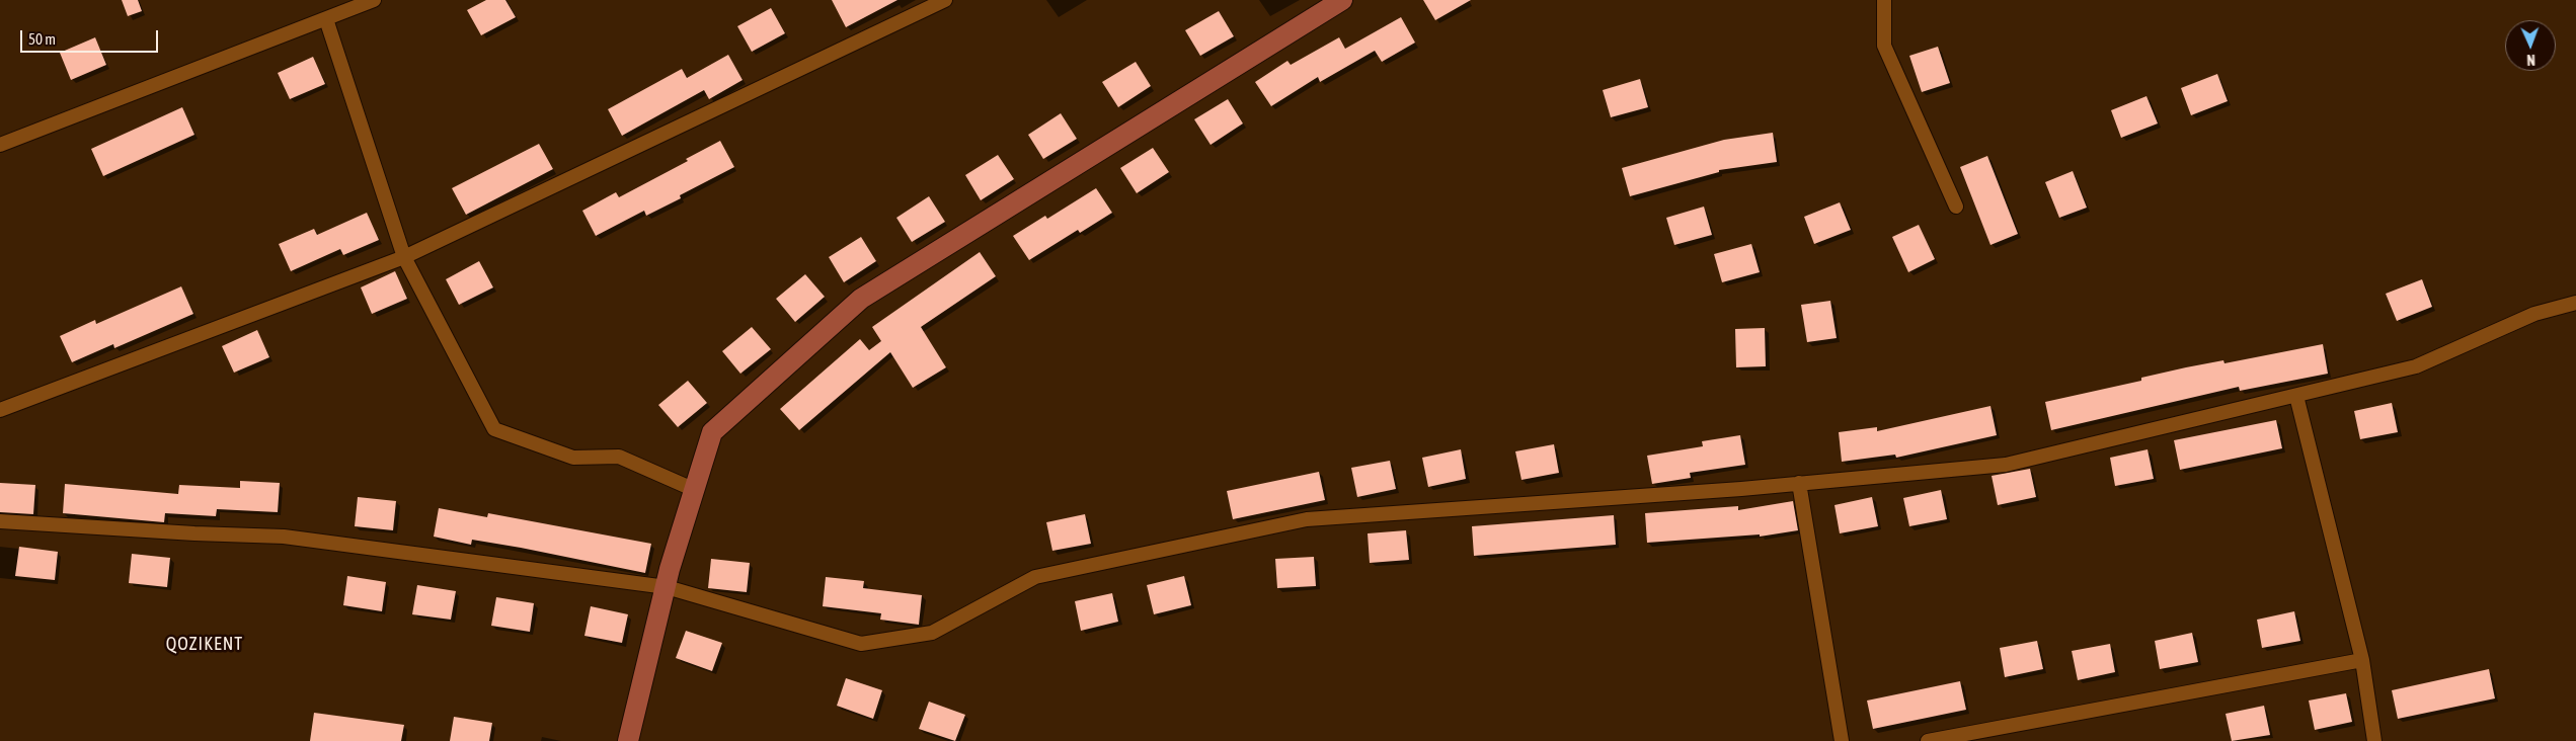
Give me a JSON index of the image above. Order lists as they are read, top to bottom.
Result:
{
  "districts": ["QOZIKENT"],
  "scale_bar": "50 m",
  "north": "bottom"
}
